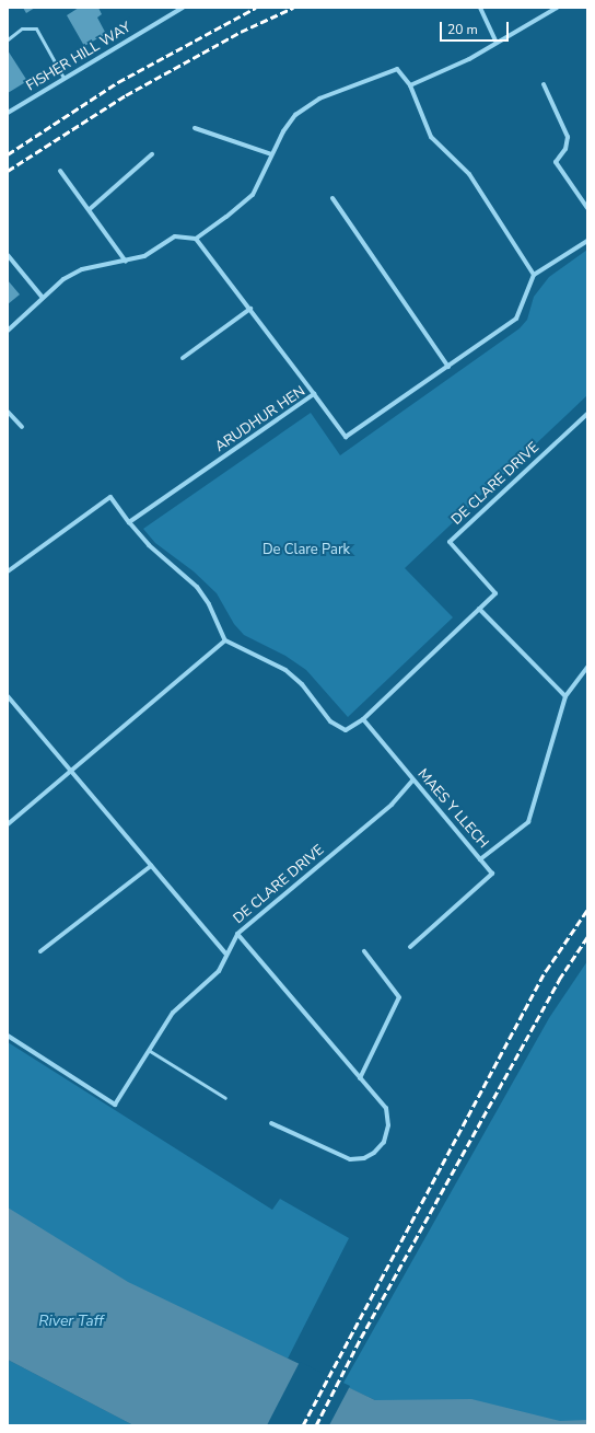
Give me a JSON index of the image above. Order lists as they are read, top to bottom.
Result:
{
  "streets": {
    "street": [
      "FISHER HILL WAY",
      "ARUDHUR HEN",
      "DE CLARE DRIVE",
      "MAES Y LLECH"
    ]
  },
  "crossings": [
    ["DE CLARE DRIVE", "MAES Y LLECH"]
  ],
  "water": ["River Taff"],
  "parks": ["De Clare Park"],
  "scale_bar": "20 m"
}
